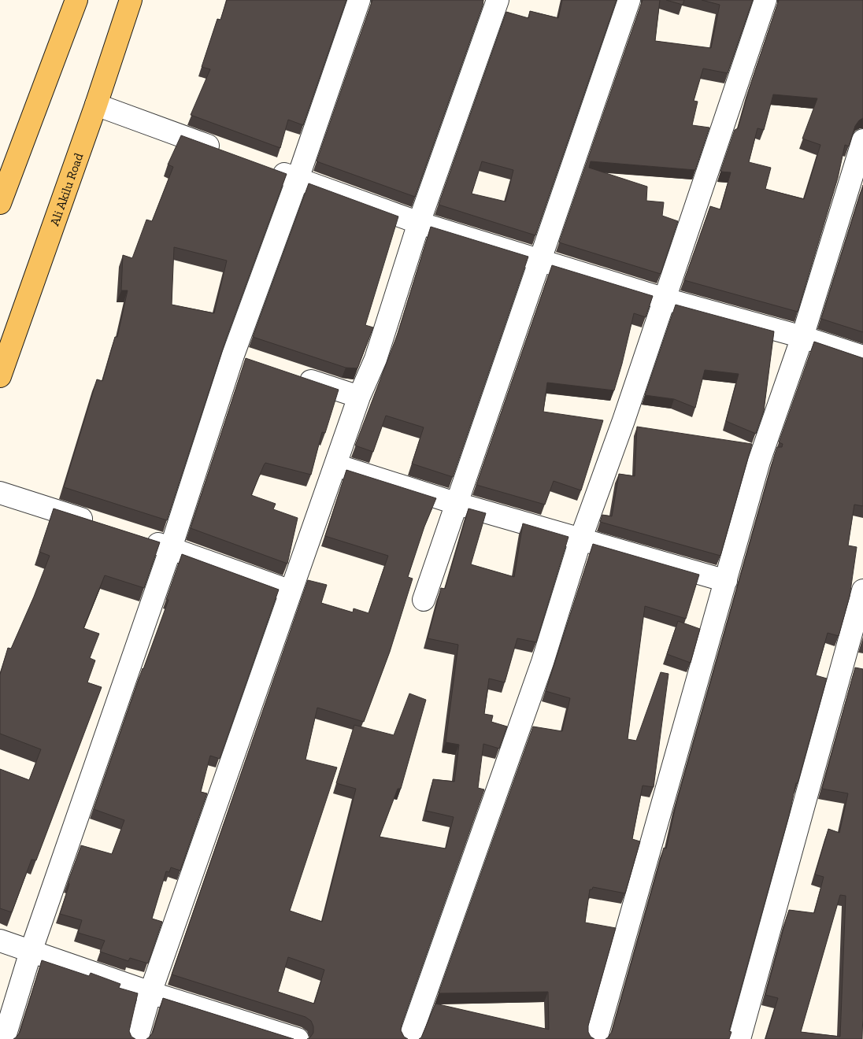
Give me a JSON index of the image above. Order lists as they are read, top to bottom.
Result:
{
  "streets": {
    "main road": ["Ali Akilu Road"]
  }
}
